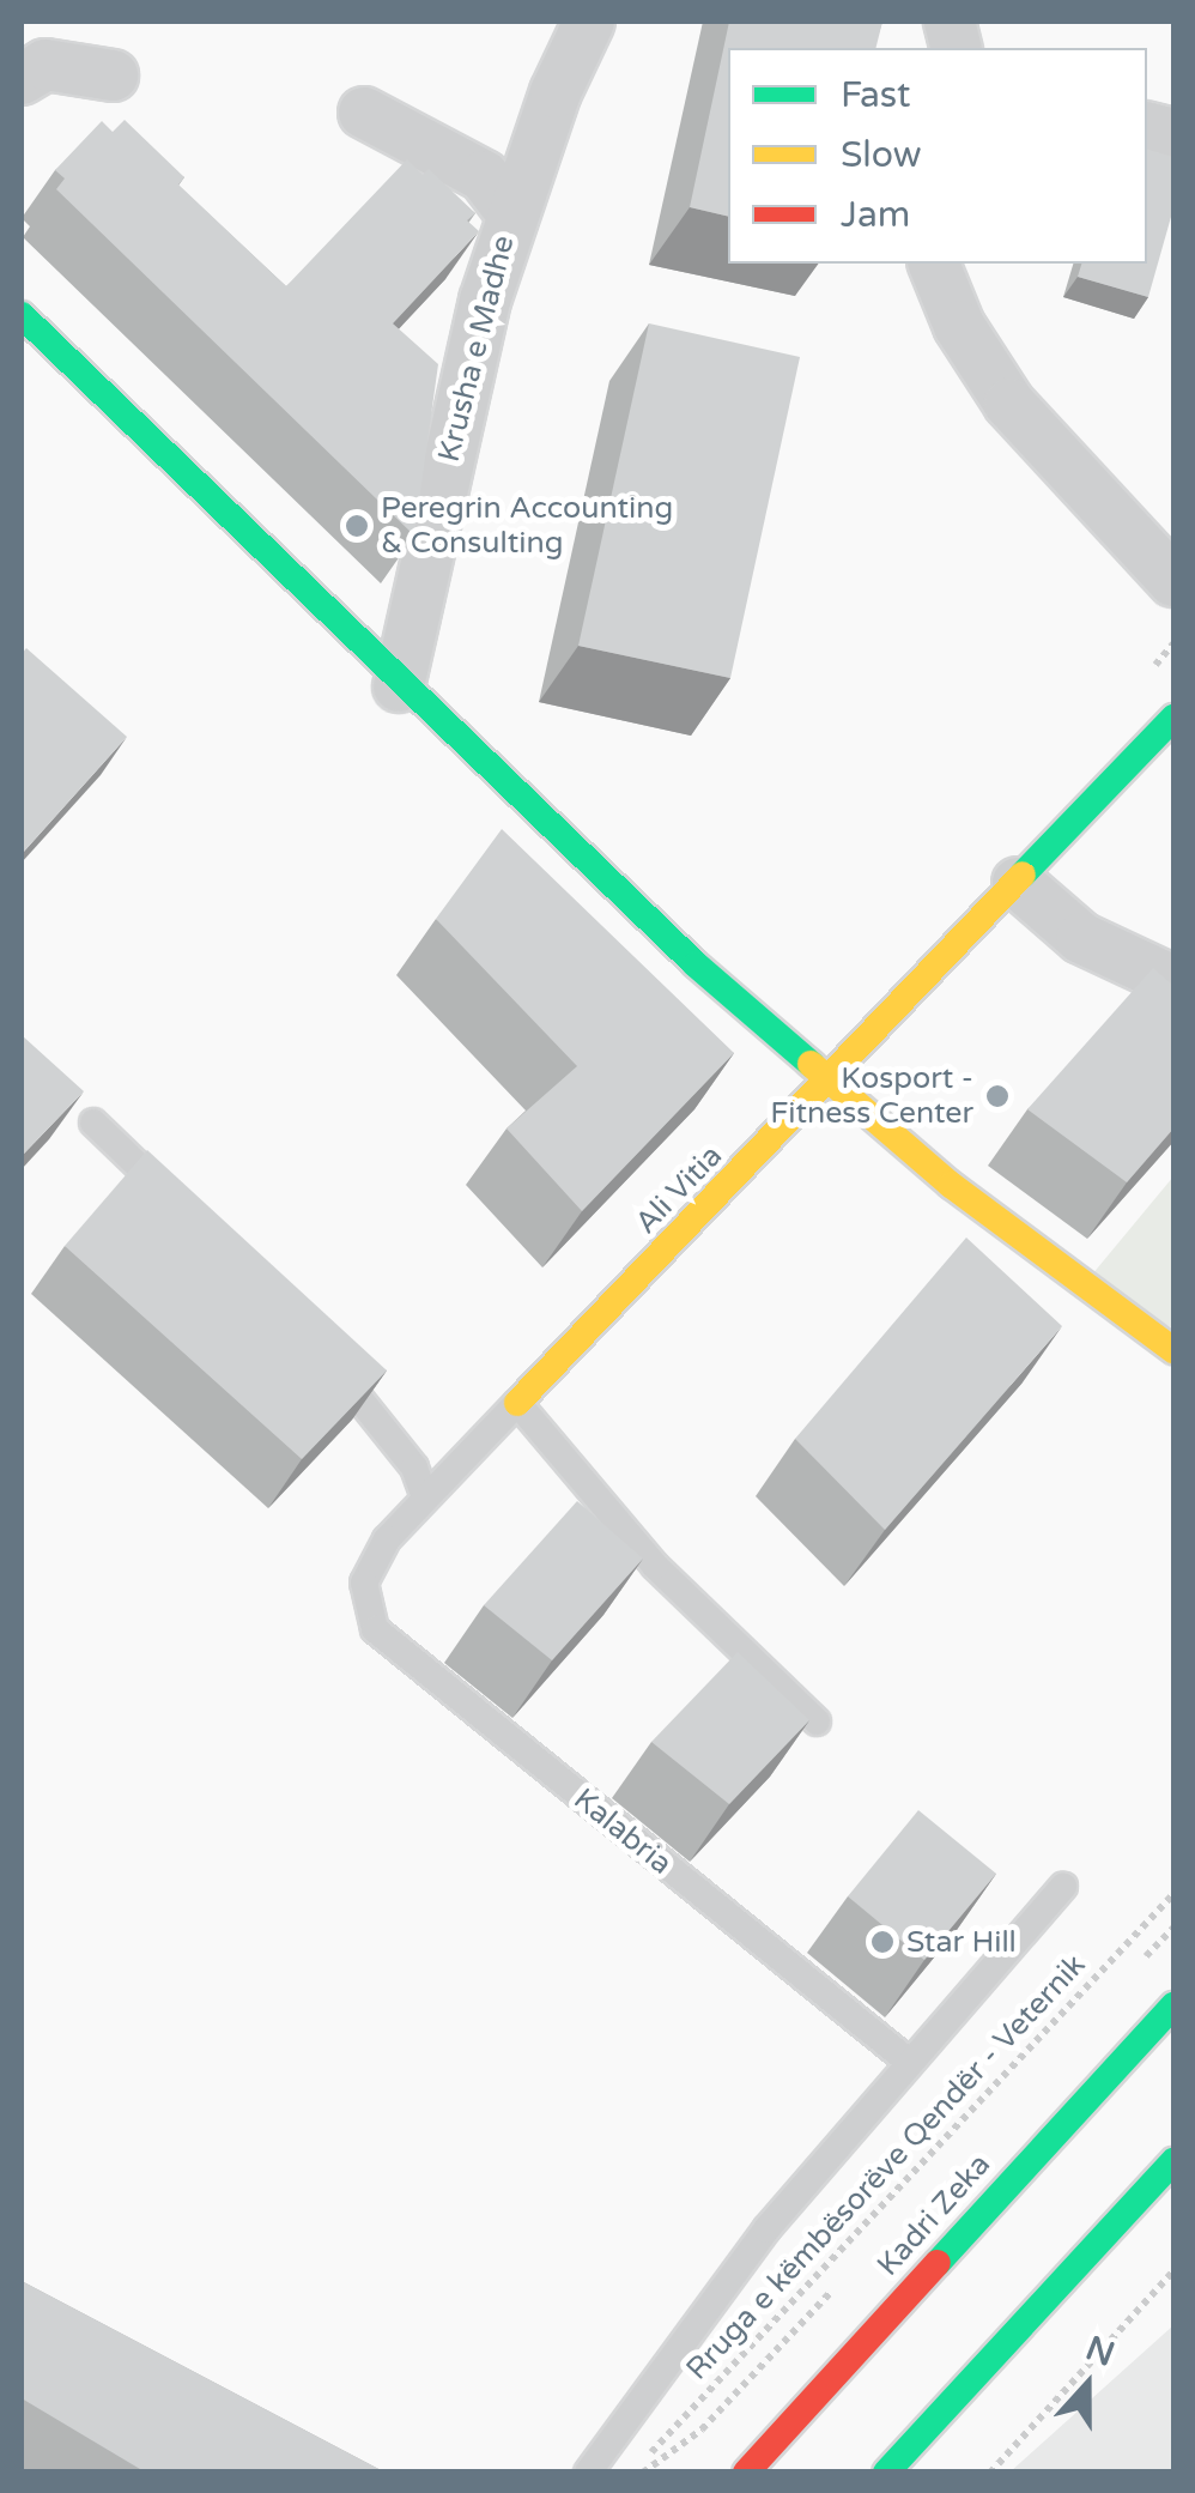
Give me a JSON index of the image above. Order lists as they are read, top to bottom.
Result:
{
  "streets": {
    "main road": ["Ali Vitia", "Kadri Zeka"],
    "street": ["Krusha e Madhe"],
    "lane": ["Kalabria"],
    "path": ["Rruga e këmbësorëve Qendër - Veternik"]
  },
  "crossings": [
    ["Ali Vitia", "Kalabria"]
  ],
  "places": ["Peregrin Accounting & Consulting", "Kosport - Fitness Center", "Star Hill"],
  "legend": ["Fast", "Slow", "Jam"],
  "north": "top"
}
